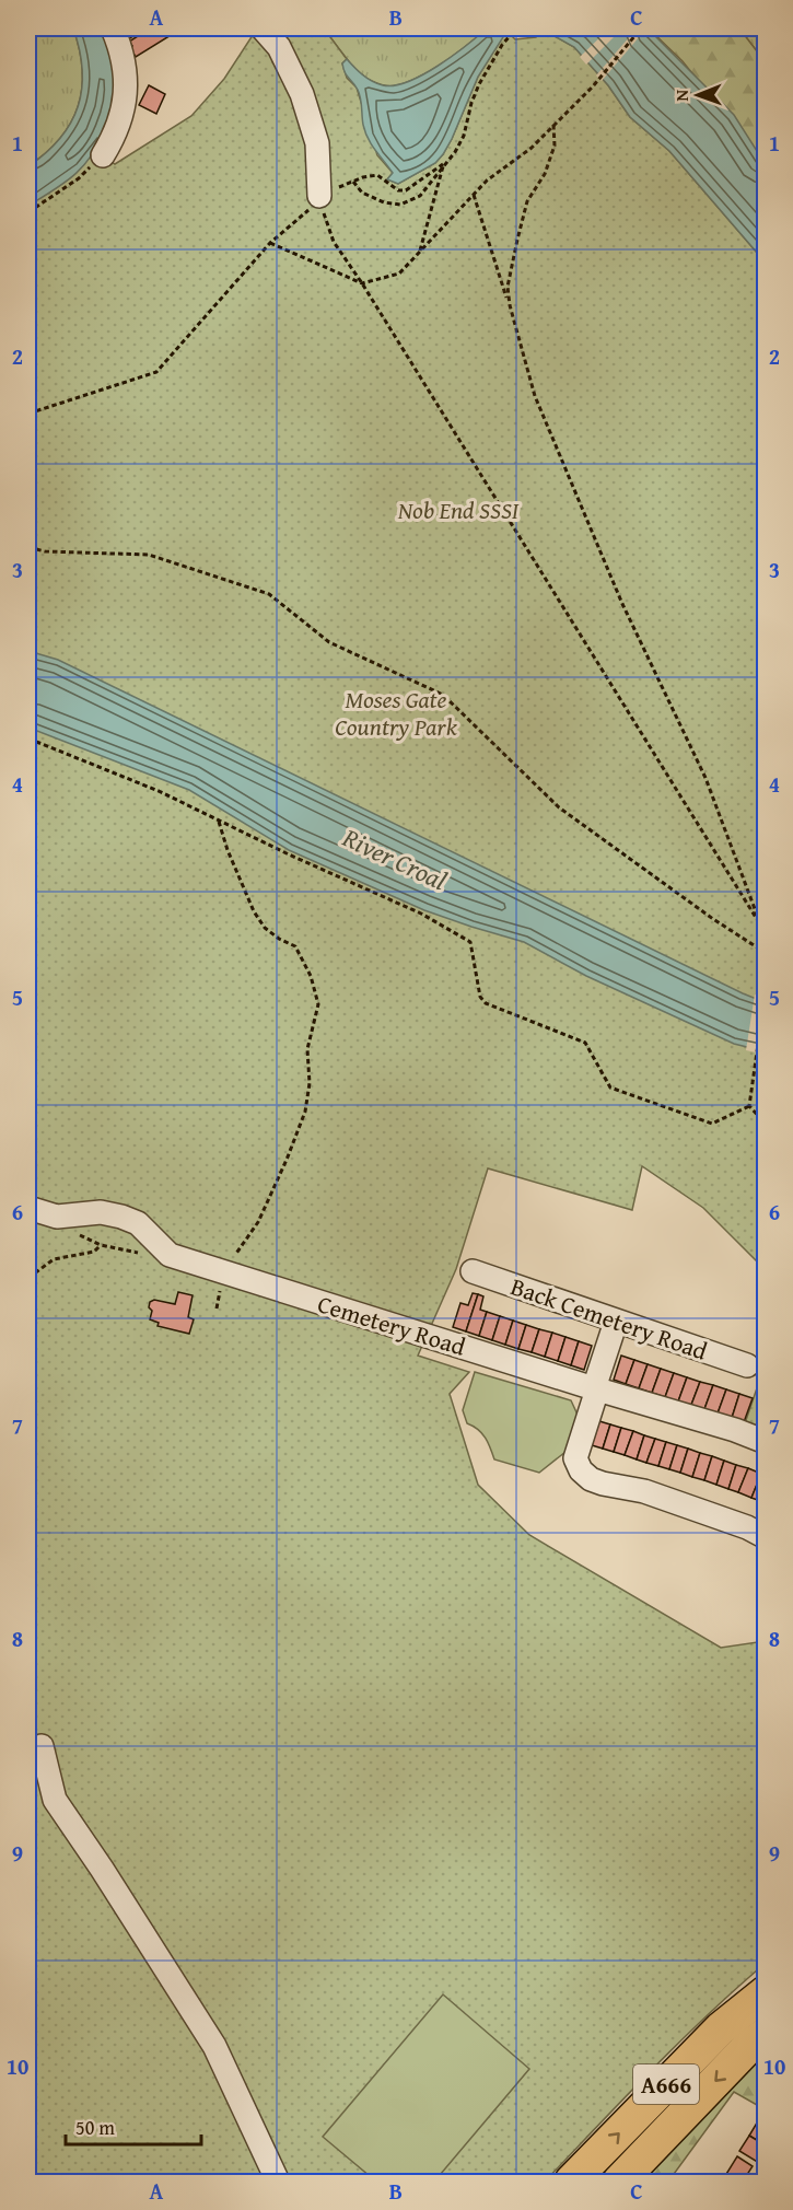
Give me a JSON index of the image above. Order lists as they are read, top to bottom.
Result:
{
  "streets": {
    "highway": ["A666"],
    "street": ["Back Cemetery Road", "Cemetery Road"]
  },
  "water": ["River Croal"],
  "parks": ["Nob End SSSI", "Moses Gate Country Park"],
  "scale_bar": "50 m",
  "north": "left",
  "grid": {
    "columns": ["A", "B", "C"],
    "rows": [
      "1",
      "2",
      "3",
      "4",
      "5",
      "6",
      "7",
      "8",
      "9",
      "10"
    ]
  }
}
